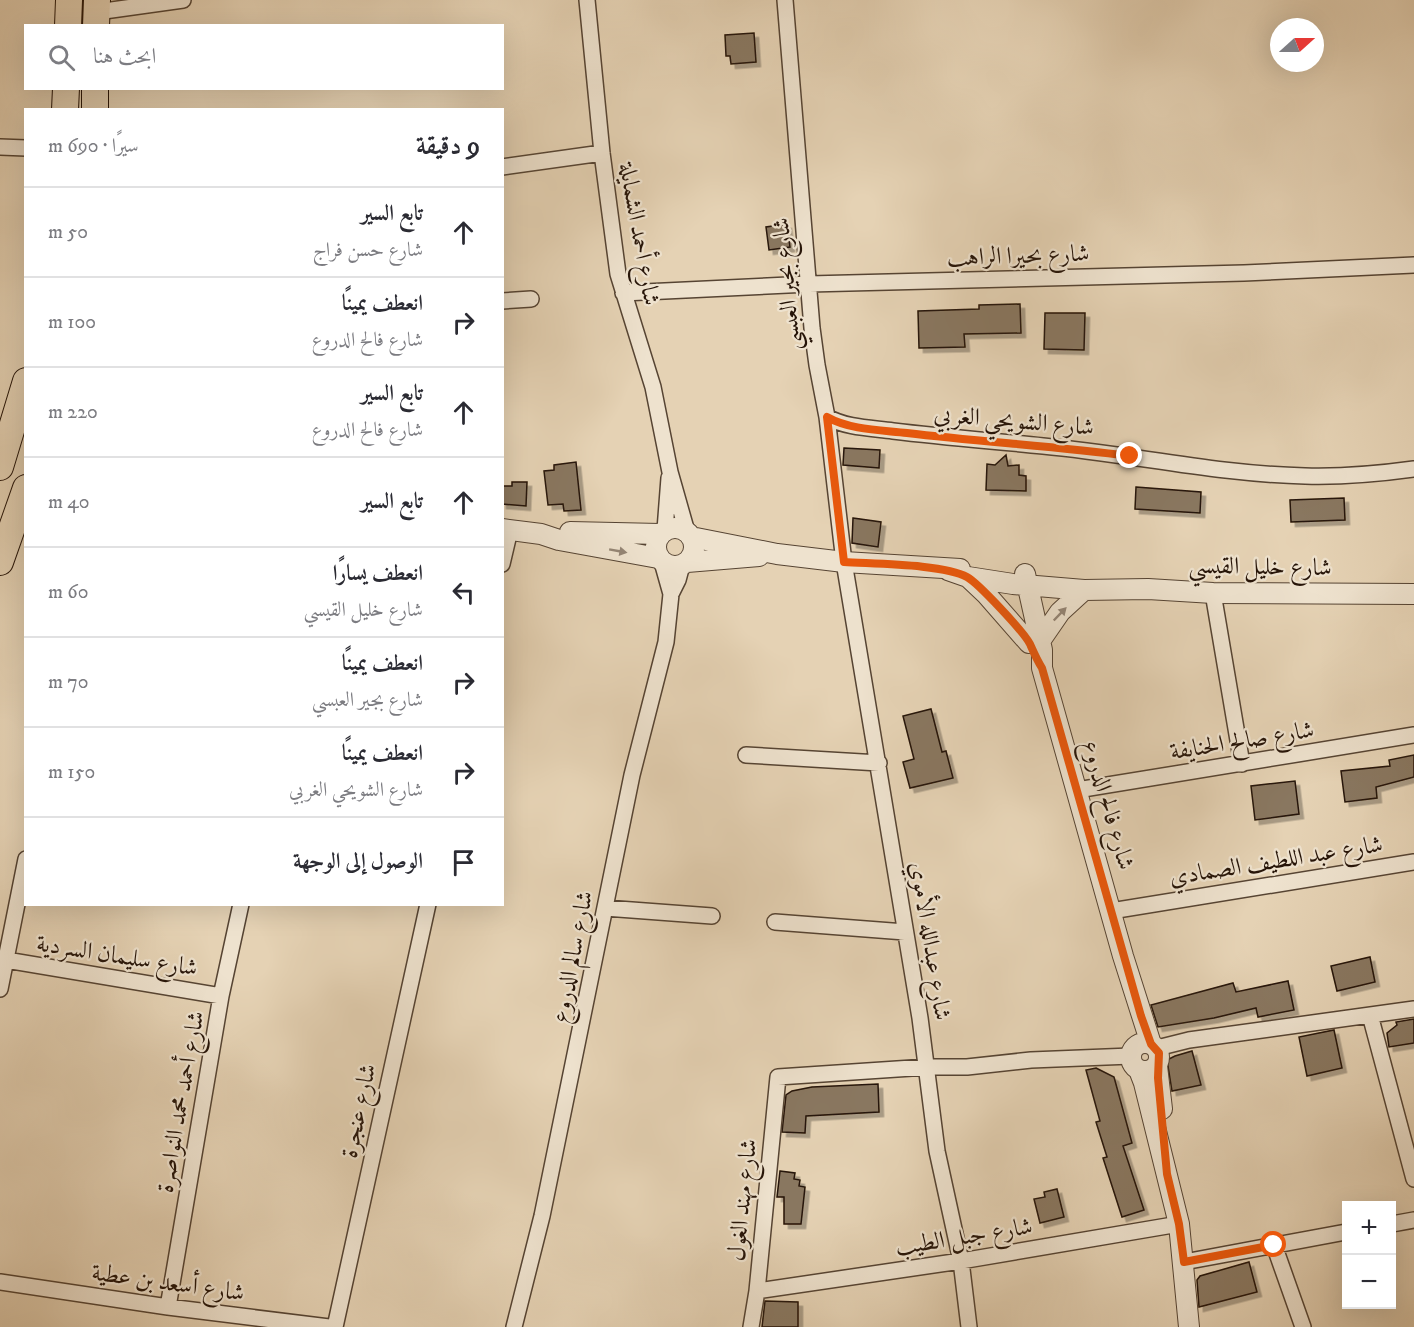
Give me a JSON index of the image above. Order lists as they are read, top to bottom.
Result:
{
  "streets": {
    "street": [
      "شارع أحمد الشمايلة",
      "شارع بحيرا الراهب",
      "شارع بجير العبسي",
      "شارع الشويحي الغربي",
      "شارع خليل القيسي",
      "شارع صالح الحنايفة",
      "شارع فالح الدروع",
      "شارع عبد اللطيف الصمادي",
      "شارع عبدالله الأموي",
      "شارع سليمان السردية",
      "شارع سالم الدروع",
      "شارع أحمد محمد النواصرة",
      "شارع عنجرة",
      "شارع مهند الغول",
      "شارع جبل الطيب",
      "شارع أسعد بن عطية"
    ]
  },
  "crossings": [
    ["شارع أحمد الشمايلة", "شارع بحيرا الراهب"],
    ["شارع أحمد الشمايلة", "شارع خليل القيسي"],
    ["شارع أحمد الشمايلة", "شارع سالم الدروع"],
    ["شارع بحيرا الراهب", "شارع بجير العبسي"],
    ["شارع بجير العبسي", "شارع الشويحي الغربي"],
    ["شارع بجير العبسي", "شارع خليل القيسي"],
    ["شارع بجير العبسي", "شارع عبدالله الأموي"],
    ["شارع خليل القيسي", "شارع فالح الدروع"],
    ["شارع خليل القيسي", "شارع عبدالله الأموي"],
    ["شارع خليل القيسي", "شارع سالم الدروع"],
    ["شارع صالح الحنايفة", "شارع فالح الدروع"],
    ["شارع فالح الدروع", "شارع عبد اللطيف الصمادي"],
    ["شارع فالح الدروع", "شارع جبل الطيب"],
    ["شارع عبدالله الأموي", "شارع مهند الغول"],
    ["شارع عبدالله الأموي", "شارع جبل الطيب"],
    ["شارع سليمان السردية", "شارع أحمد محمد النواصرة"],
    ["شارع أحمد محمد النواصرة", "شارع أسعد بن عطية"],
    ["شارع مهند الغول", "شارع جبل الطيب"]
  ],
  "north": "right",
  "page": {
    "search": "ابحث هنا",
    "heading": ["9 دقيقة", "سيرًا · 690 m"],
    "list": [
      ["تابع السير", "شارع حسن فراج", "50 m"],
      ["انعطف يمينًا", "شارع فالح الدروع", "100 m"],
      ["تابع السير", "شارع فالح الدروع", "220 m"],
      ["تابع السير", "40 m"],
      ["انعطف يسارًا", "شارع خليل القيسي", "60 m"],
      ["انعطف يمينًا", "شارع بجير العبسي", "70 m"],
      ["انعطف يمينًا", "شارع الشويحي الغربي", "150 m"],
      "الوصول إلى الوجهة"
    ],
    "map_buttons": ["+", "−"]
  }
}
